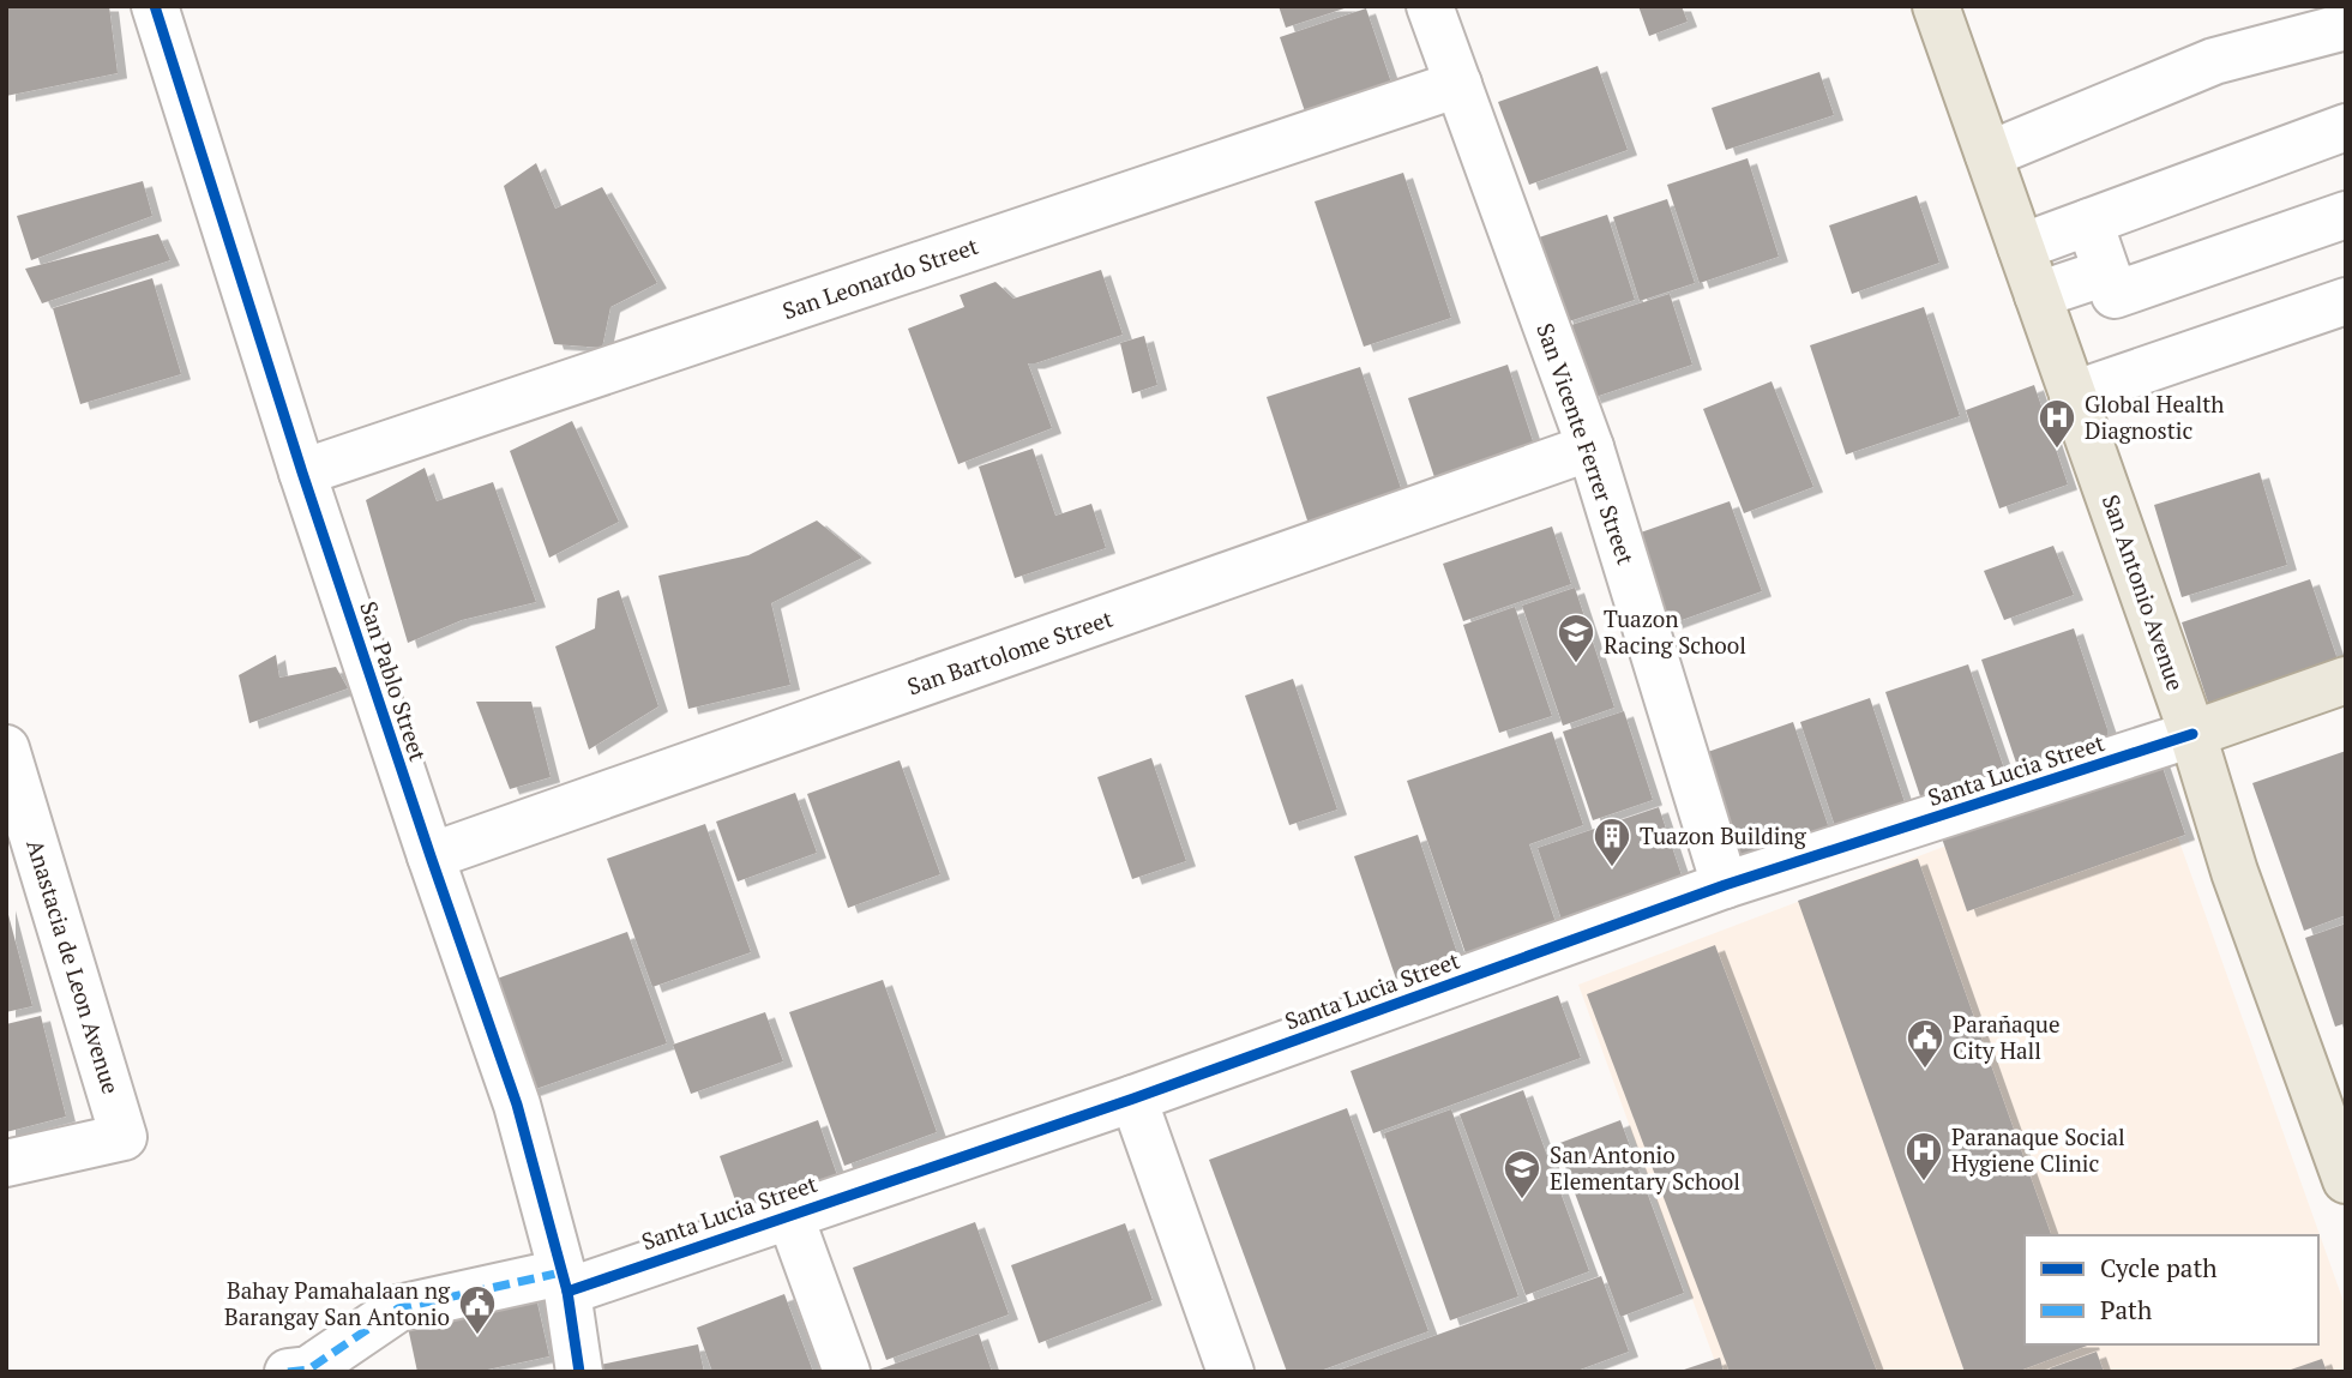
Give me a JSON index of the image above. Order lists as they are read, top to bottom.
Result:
{
  "streets": {
    "main road": ["San Antonio Avenue", "Santa Lucia Street"],
    "street": [
      "San Leonardo Street",
      "San Vicente Ferrer Street",
      "San Bartolome Street",
      "San Pablo Street",
      "Anastacia de Leon Avenue"
    ]
  },
  "crossings": [
    ["San Leonardo Street", "San Vicente Ferrer Street"],
    ["San Leonardo Street", "San Pablo Street"],
    ["San Vicente Ferrer Street", "San Bartolome Street"],
    ["San Vicente Ferrer Street", "Santa Lucia Street"],
    ["San Antonio Avenue", "Santa Lucia Street"],
    ["San Bartolome Street", "San Pablo Street"],
    ["San Pablo Street", "Santa Lucia Street"]
  ],
  "places": {
    "hospital": ["Global Health Diagnostic", "Paranaque Social Hygiene Clinic"],
    "school or university": ["Tuazon Racing School", "San Antonio Elementary School"],
    "building": ["Tuazon Building"],
    "public building": ["Parañaque City Hall", "Bahay Pamahalaan ng Barangay San Antonio"]
  },
  "legend": ["Cycle path", "Path"]
}
